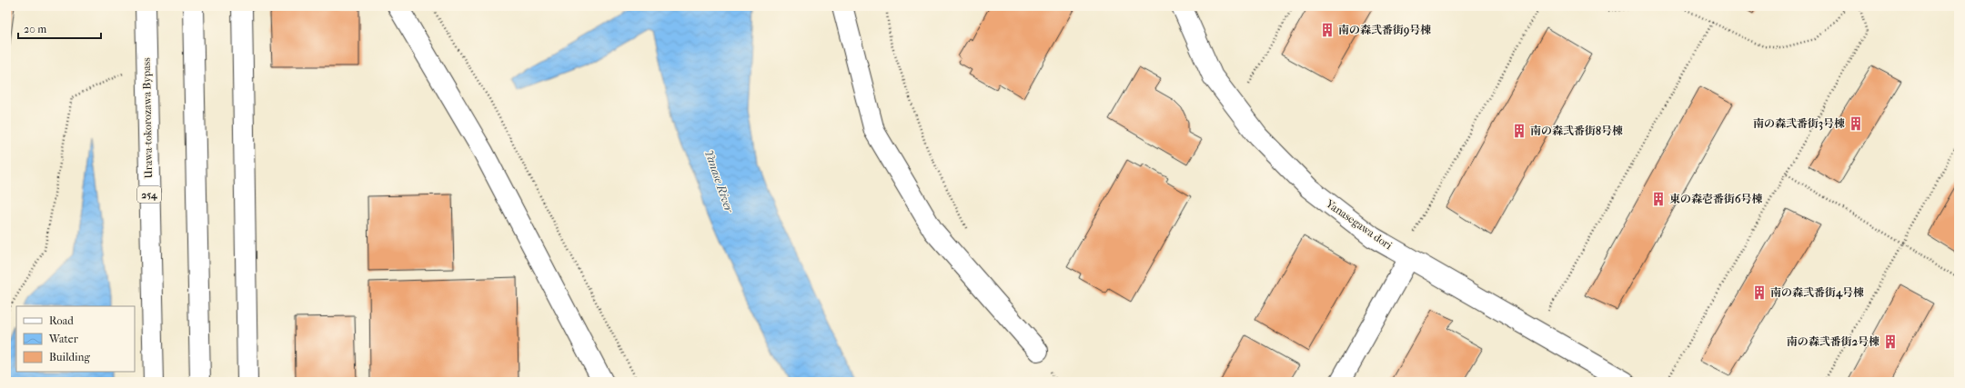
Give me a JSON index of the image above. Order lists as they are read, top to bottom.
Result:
{
  "streets": {
    "main road": ["Urawa-tokorozawa Bypass", "254", "Yanasegawa dori"]
  },
  "water": ["Yanase River"],
  "places": {
    "building": [
      "南の森弐番街9号棟",
      "南の森弐番街3号棟",
      "南の森弐番街8号棟",
      "東の森壱番街6号棟",
      "南の森弐番街4号棟",
      "南の森弐番街2号棟"
    ]
  },
  "legend": ["Road", "Water", "Building"],
  "scale_bar": "20 m"
}
